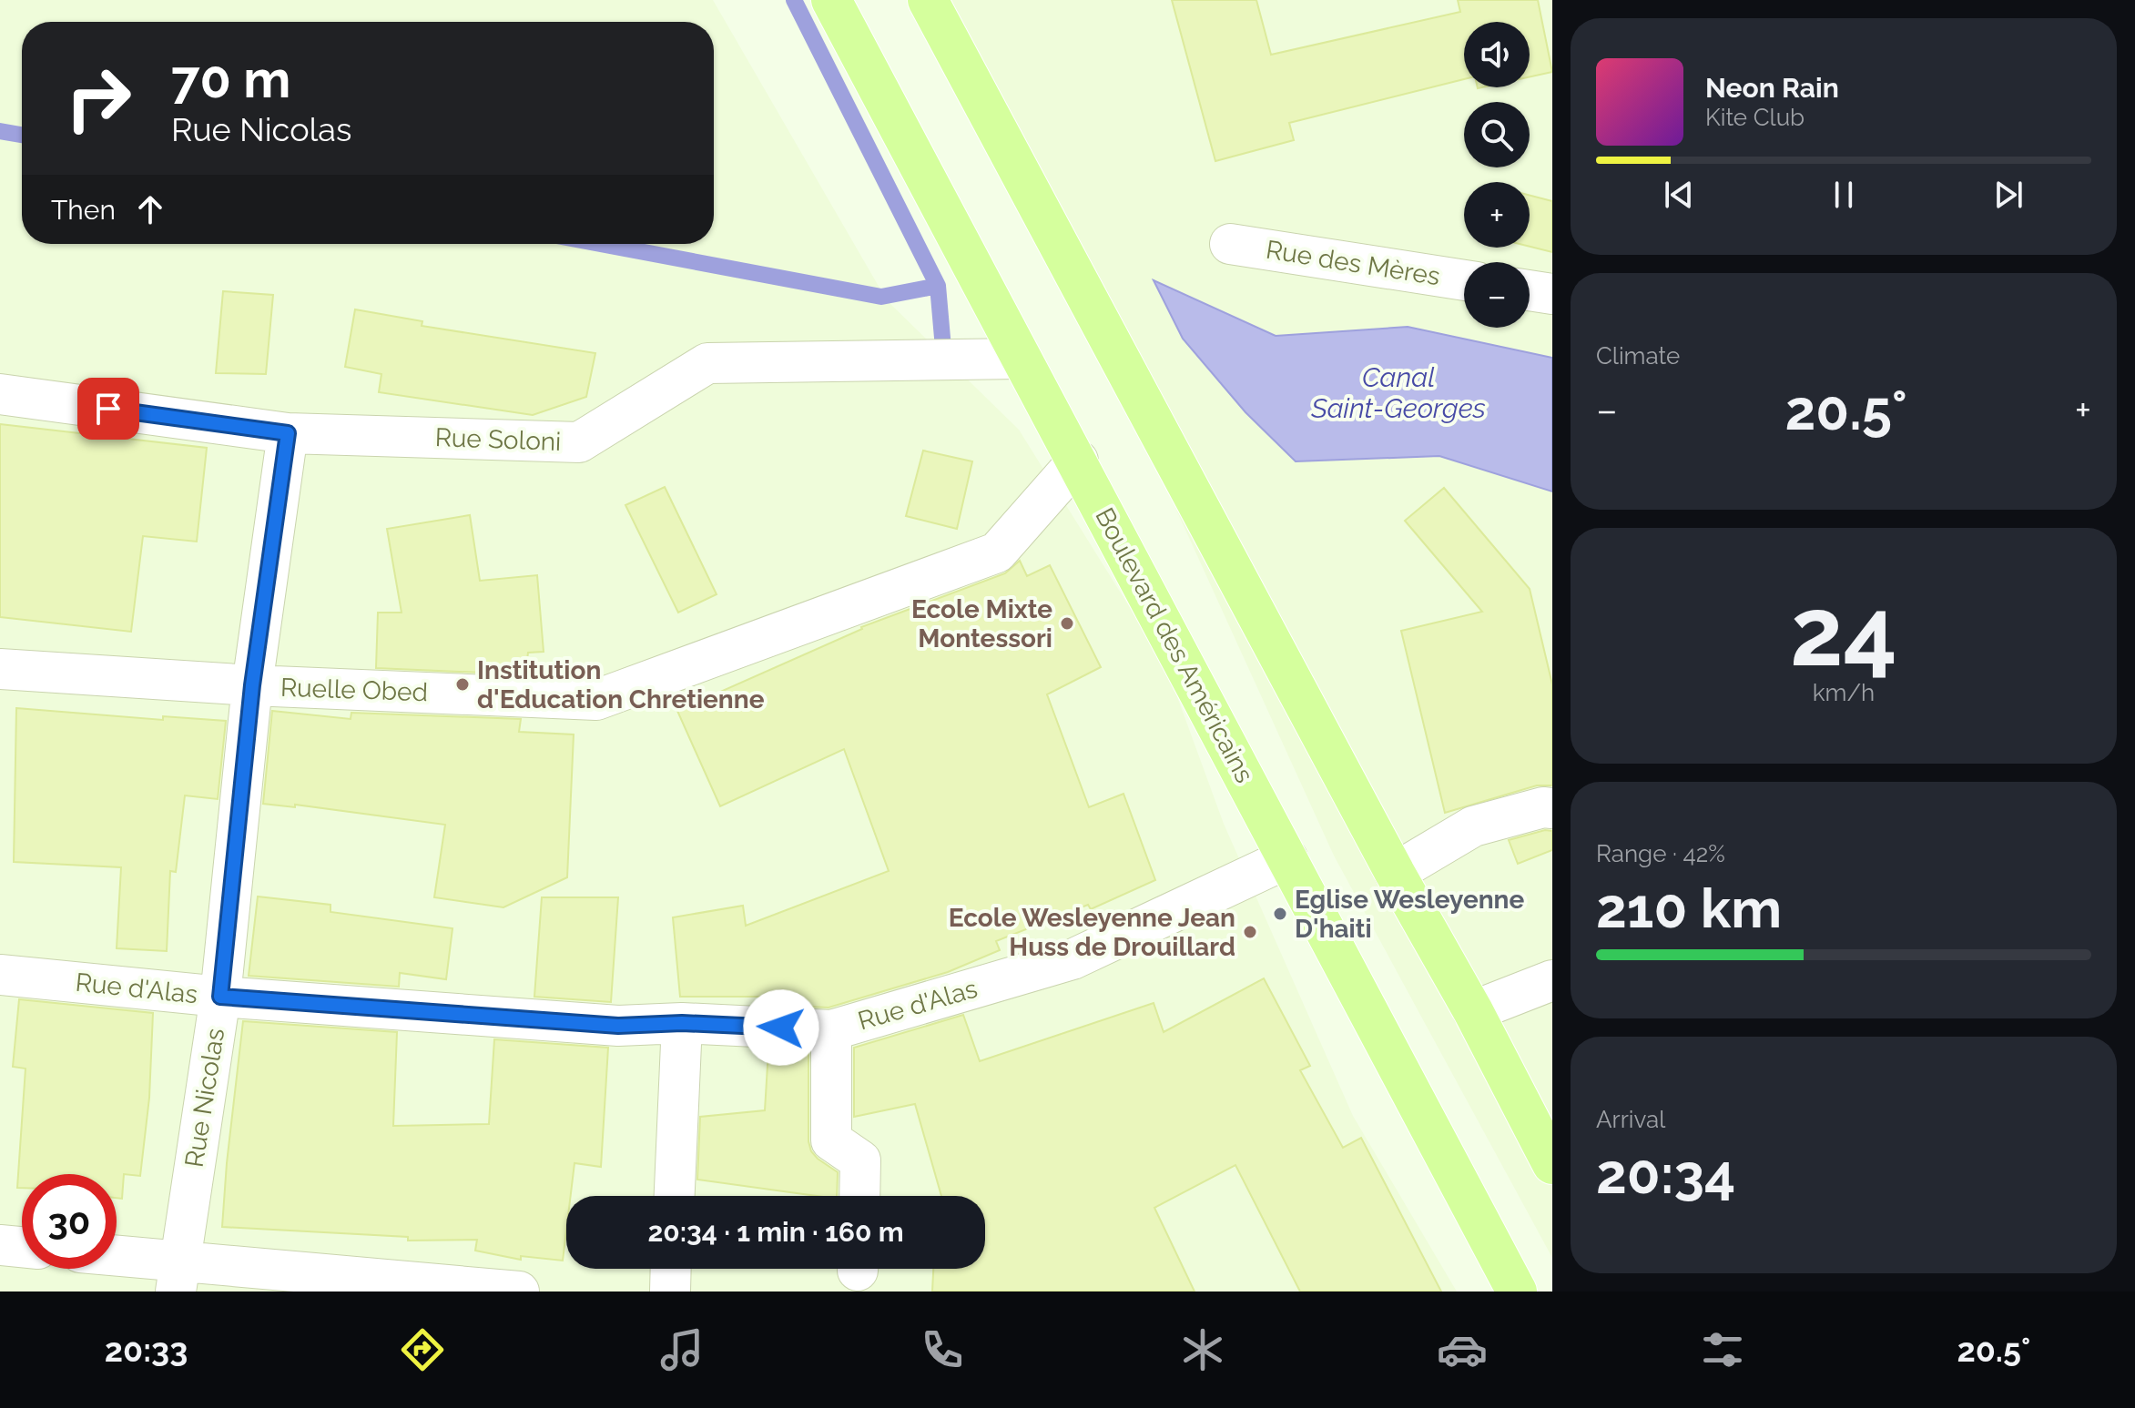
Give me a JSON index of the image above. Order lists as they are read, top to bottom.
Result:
{
  "streets": {
    "main road": ["Boulevard des Américains"],
    "street": [
      "Rue des Mères",
      "Rue Soloni",
      "Ruelle Obed",
      "Rue d'Alas",
      "Rue Nicolas"
    ]
  },
  "crossings": [
    ["Rue Soloni", "Boulevard des Américains"],
    ["Rue Soloni", "Rue Nicolas"],
    ["Boulevard des Américains", "Ruelle Obed"],
    ["Boulevard des Américains", "Rue d'Alas"],
    ["Ruelle Obed", "Rue Nicolas"],
    ["Rue d'Alas", "Rue Nicolas"]
  ],
  "water": ["Canal Saint-Georges"],
  "places": [
    "Ecole Mixte Montessori",
    "Institution d'Education Chretienne",
    "Eglise Wesleyenne D'haiti",
    "Ecole Wesleyenne Jean Huss de Drouillard"
  ],
  "page": {
    "map_buttons": ["+", "−"],
    "turn": ["70 m", "Rue Nicolas"],
    "song": ["Neon Rain", "Kite Club"],
    "then": "Then",
    "tile": [
      "Climate",
      ["24", "km/h"],
      ["Range · 42%", "210 km"],
      ["Arrival", "20:34"]
    ],
    "heat": ["−", "20.5°", "+"],
    "limit": "30",
    "trip": "20:34 · 1 min · 160 m",
    "tabs": ["20:33", "20.5°"]
  }
}
